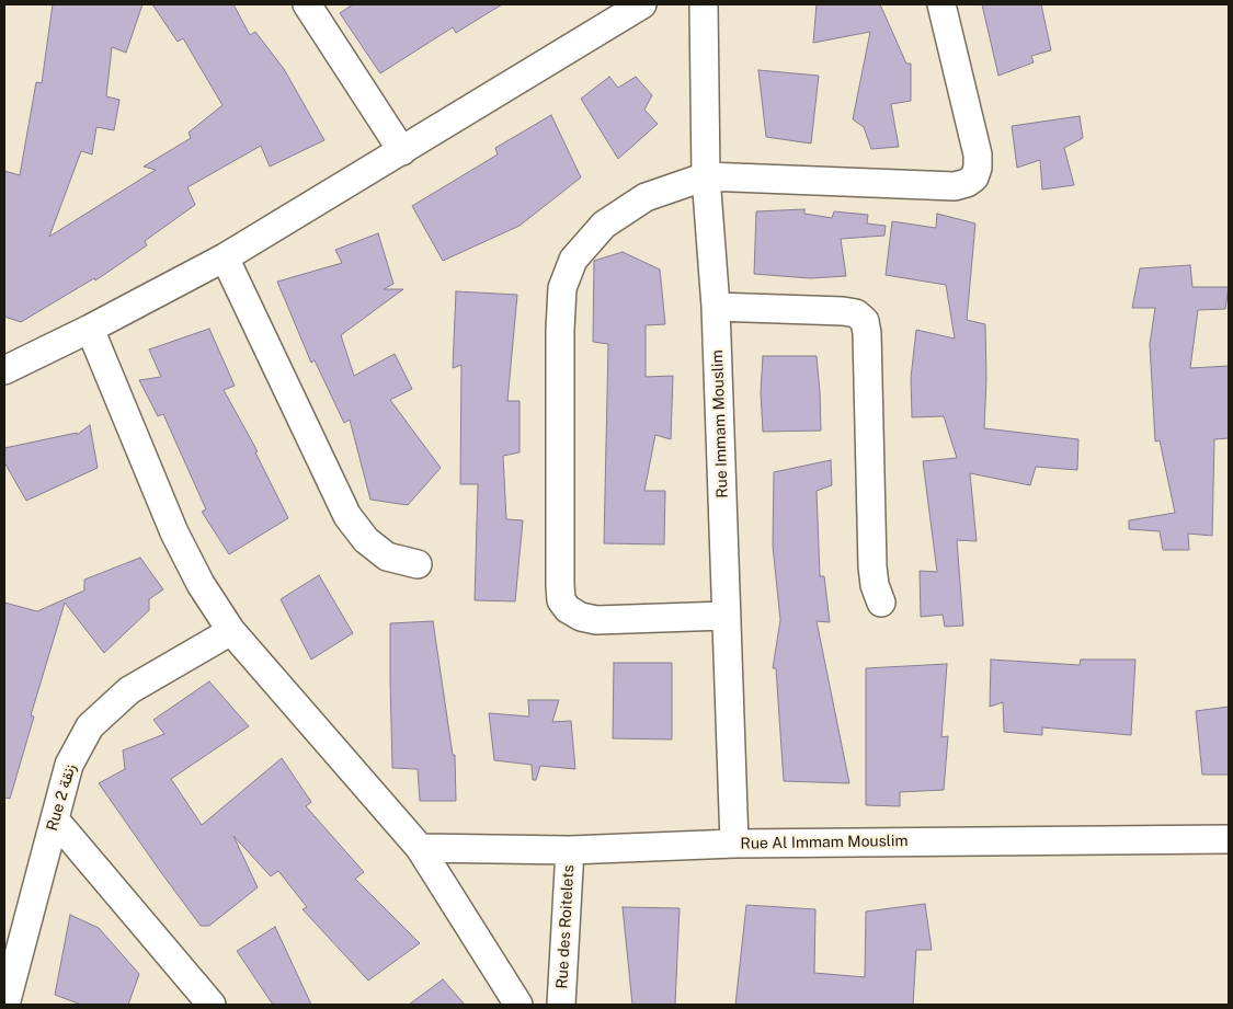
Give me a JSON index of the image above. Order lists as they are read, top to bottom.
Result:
{
  "streets": {
    "street": [
      "Rue Immam Mouslim",
      "Rue 2 زنقة",
      "Rue Al Immam Mouslim",
      "Rue des Roitelets"
    ]
  },
  "crossings": [
    ["Rue Immam Mouslim", "Rue Al Immam Mouslim"],
    ["Rue Al Immam Mouslim", "Rue des Roitelets"]
  ]
}
